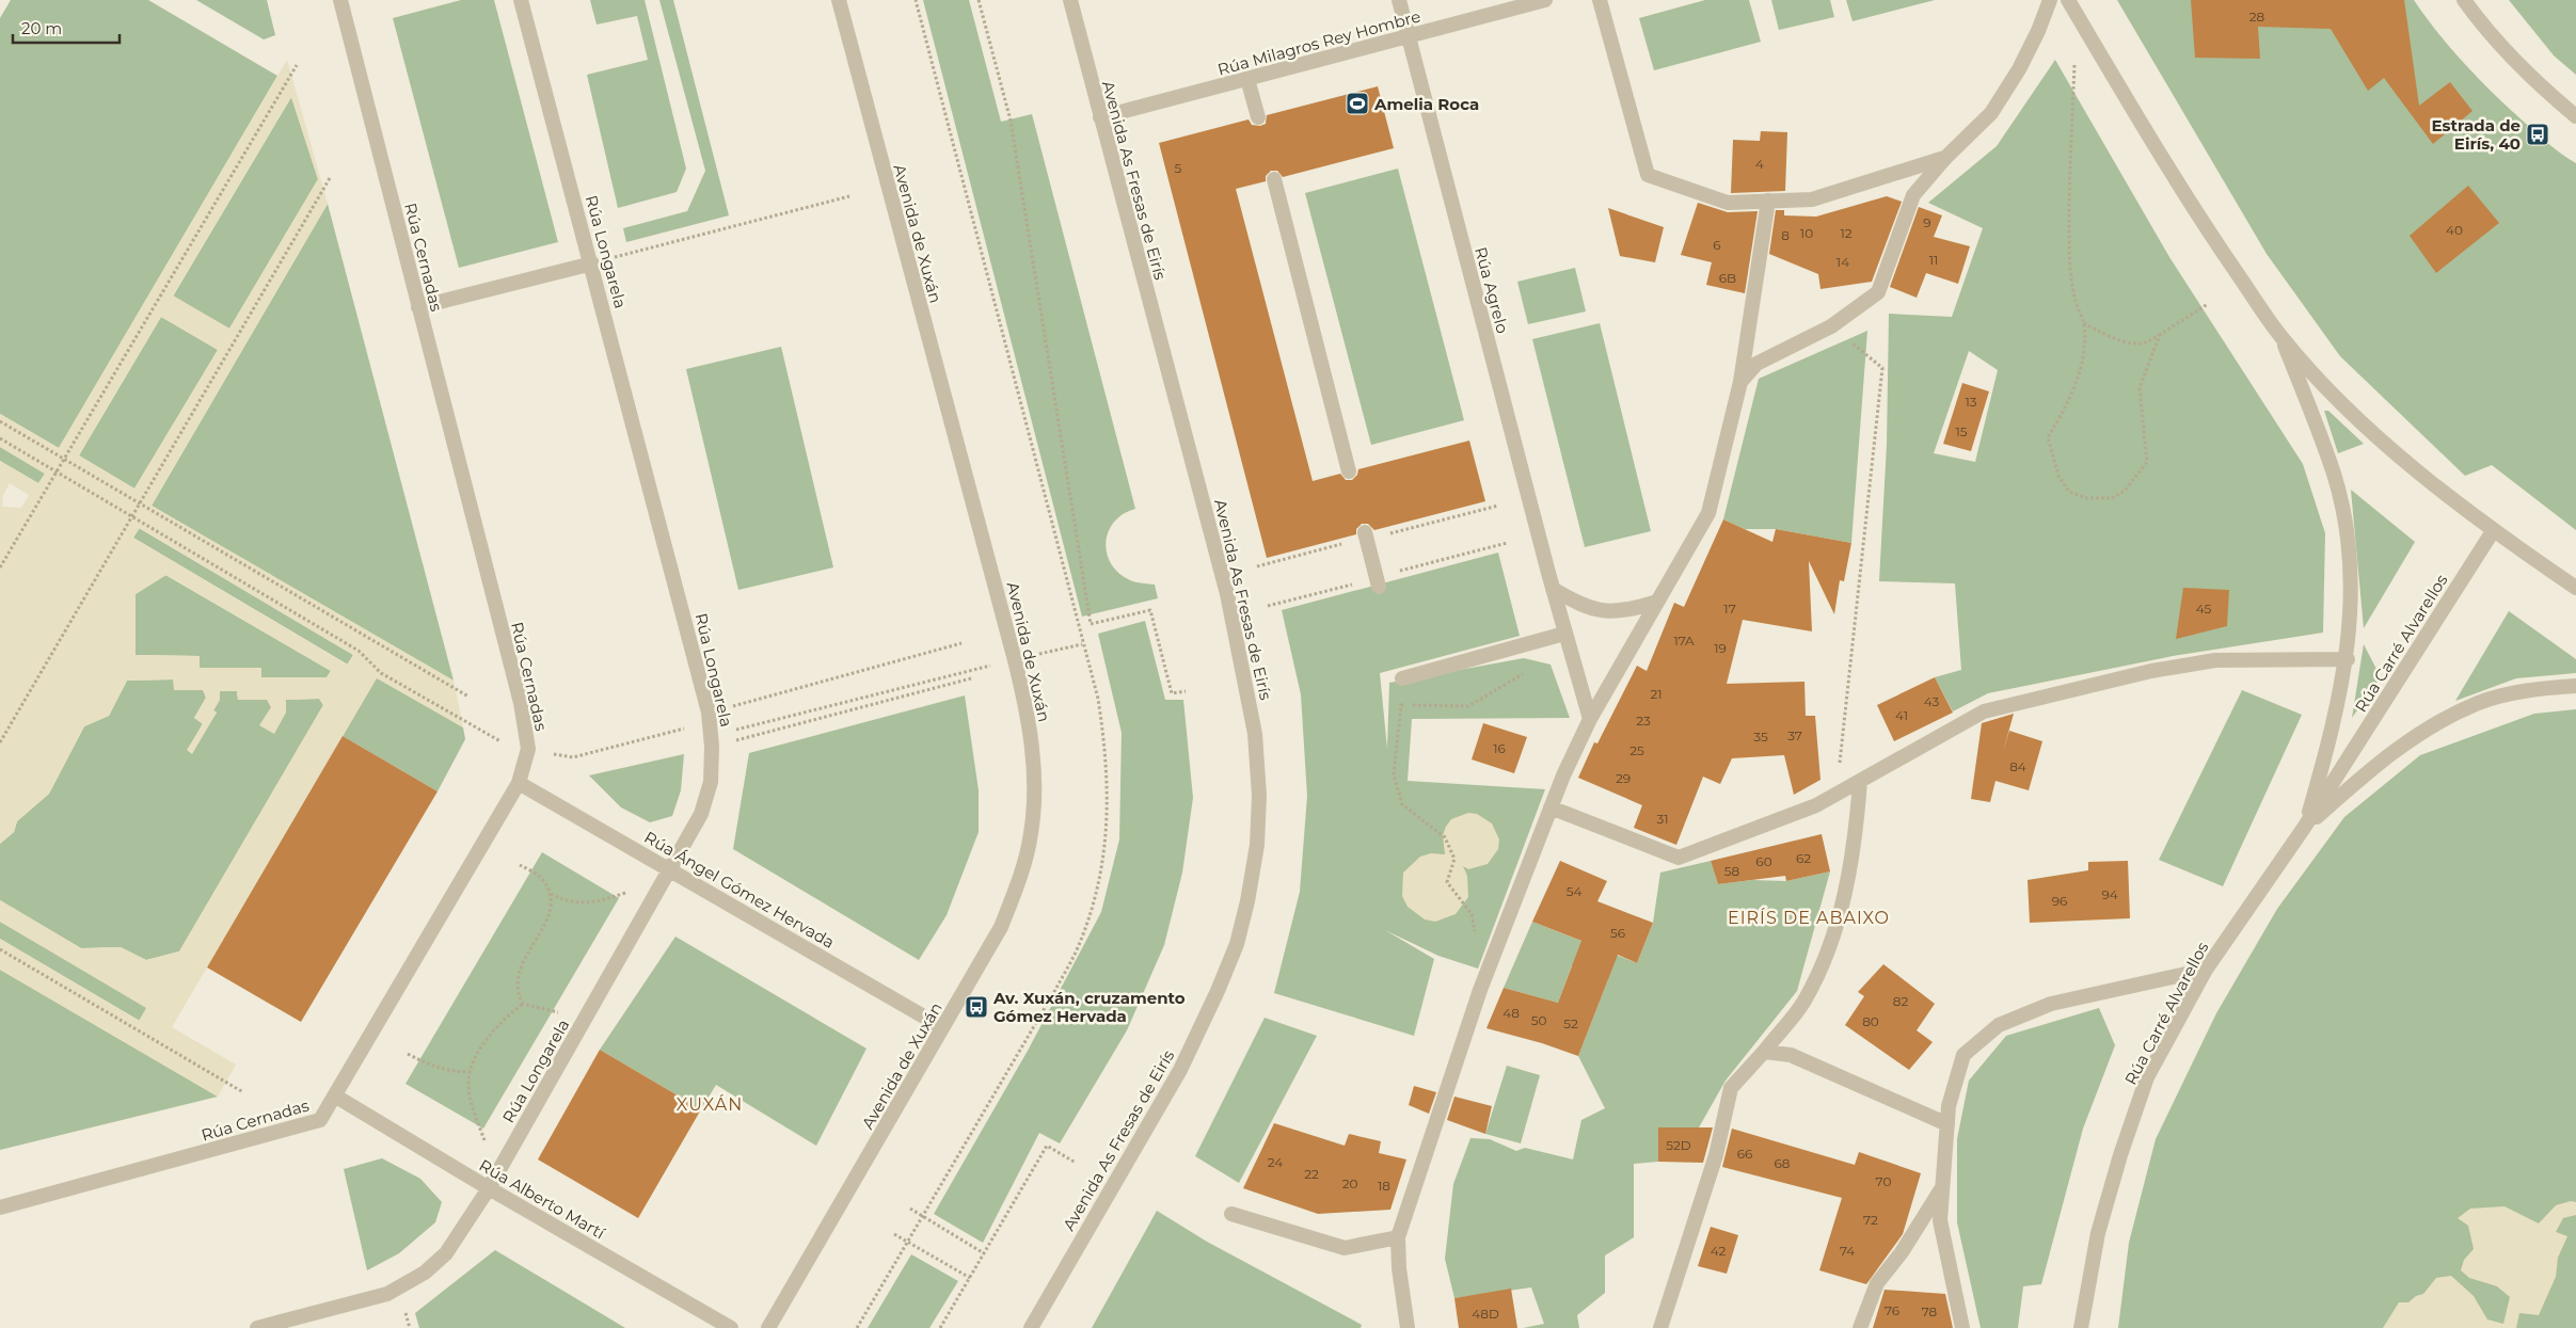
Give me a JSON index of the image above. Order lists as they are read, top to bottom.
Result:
{
  "streets": {
    "street": [
      "Rúa Milagros Rey Hombre",
      "Avenida As Fresas de Eirís",
      "Avenida de Xuxán",
      "Rúa Longarela",
      "Rúa Cernadas",
      "Rúa Agrelo",
      "Rúa Carré Alvarellos",
      "Rúa Ángel Gómez Hervada",
      "Rúa Alberto Martí"
    ]
  },
  "crossings": [
    ["Rúa Milagros Rey Hombre", "Avenida As Fresas de Eirís"],
    ["Rúa Milagros Rey Hombre", "Rúa Agrelo"],
    ["Avenida de Xuxán", "Rúa Ángel Gómez Hervada"],
    ["Rúa Longarela", "Rúa Ángel Gómez Hervada"],
    ["Rúa Longarela", "Rúa Alberto Martí"],
    ["Rúa Cernadas", "Rúa Ángel Gómez Hervada"],
    ["Rúa Cernadas", "Rúa Alberto Martí"]
  ],
  "districts": ["EIRÍS DE ABAIXO", "XUXÁN"],
  "places": {
    "sports": ["Amelia Roca"],
    "bus stop": ["Estrada de Eirís, 40", "Av. Xuxán, cruzamento Gómez Hervada"]
  },
  "house_numbers": [
    "28",
    "4",
    "5",
    "9",
    "40",
    "10",
    "12",
    "8",
    "6",
    "11",
    "14",
    "6B",
    "13",
    "15",
    "17",
    "45",
    "17A",
    "19",
    "21",
    "43",
    "41",
    "23",
    "37",
    "35",
    "16",
    "25",
    "84",
    "29",
    "31",
    "62",
    "60",
    "58",
    "54",
    "94",
    "96",
    "56",
    "82",
    "48",
    "50",
    "80",
    "52",
    "52D",
    "66",
    "24",
    "68",
    "22",
    "70",
    "20",
    "18",
    "72",
    "42",
    "74",
    "76",
    "78",
    "48D"
  ],
  "scale_bar": "20 m"
}
